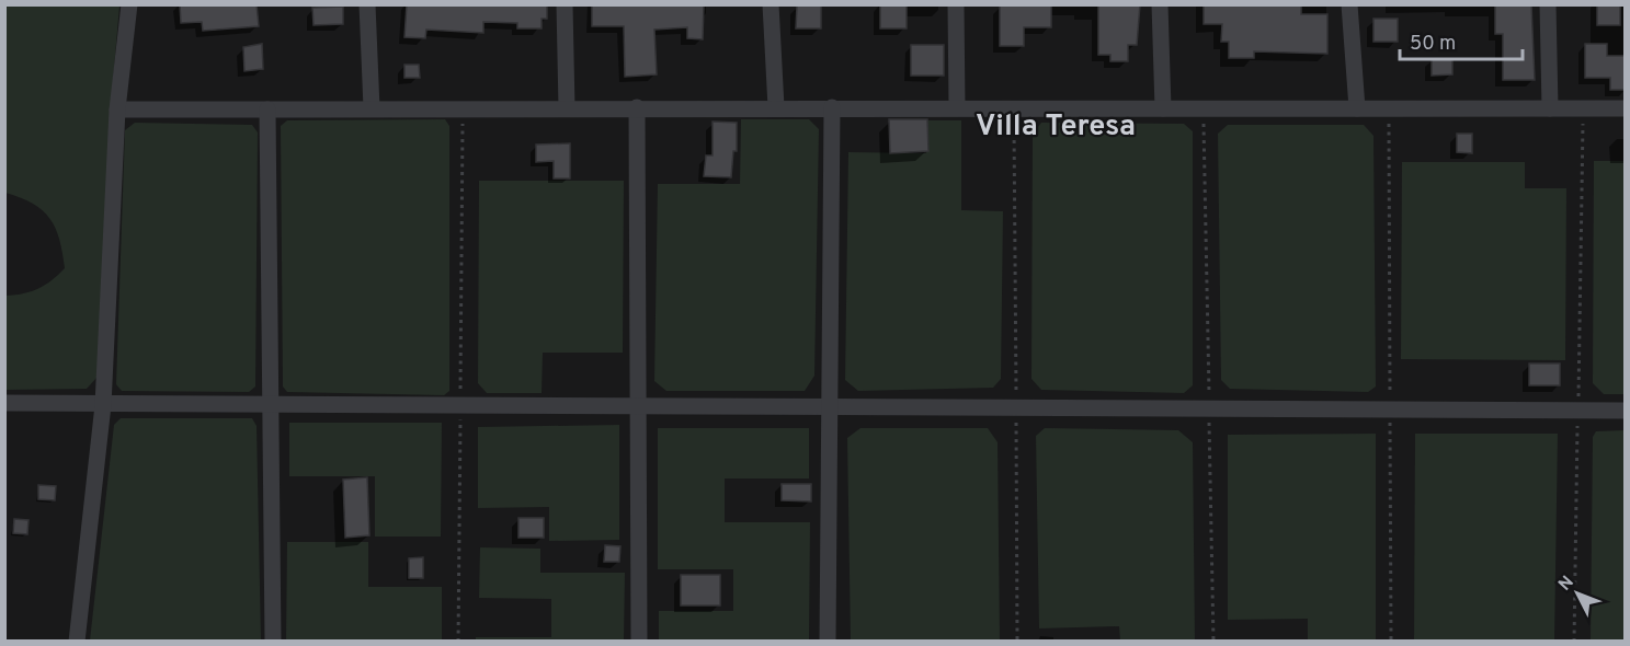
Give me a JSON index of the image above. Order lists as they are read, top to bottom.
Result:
{
  "districts": ["Villa Teresa"],
  "scale_bar": "50 m",
  "north": "top left"
}
